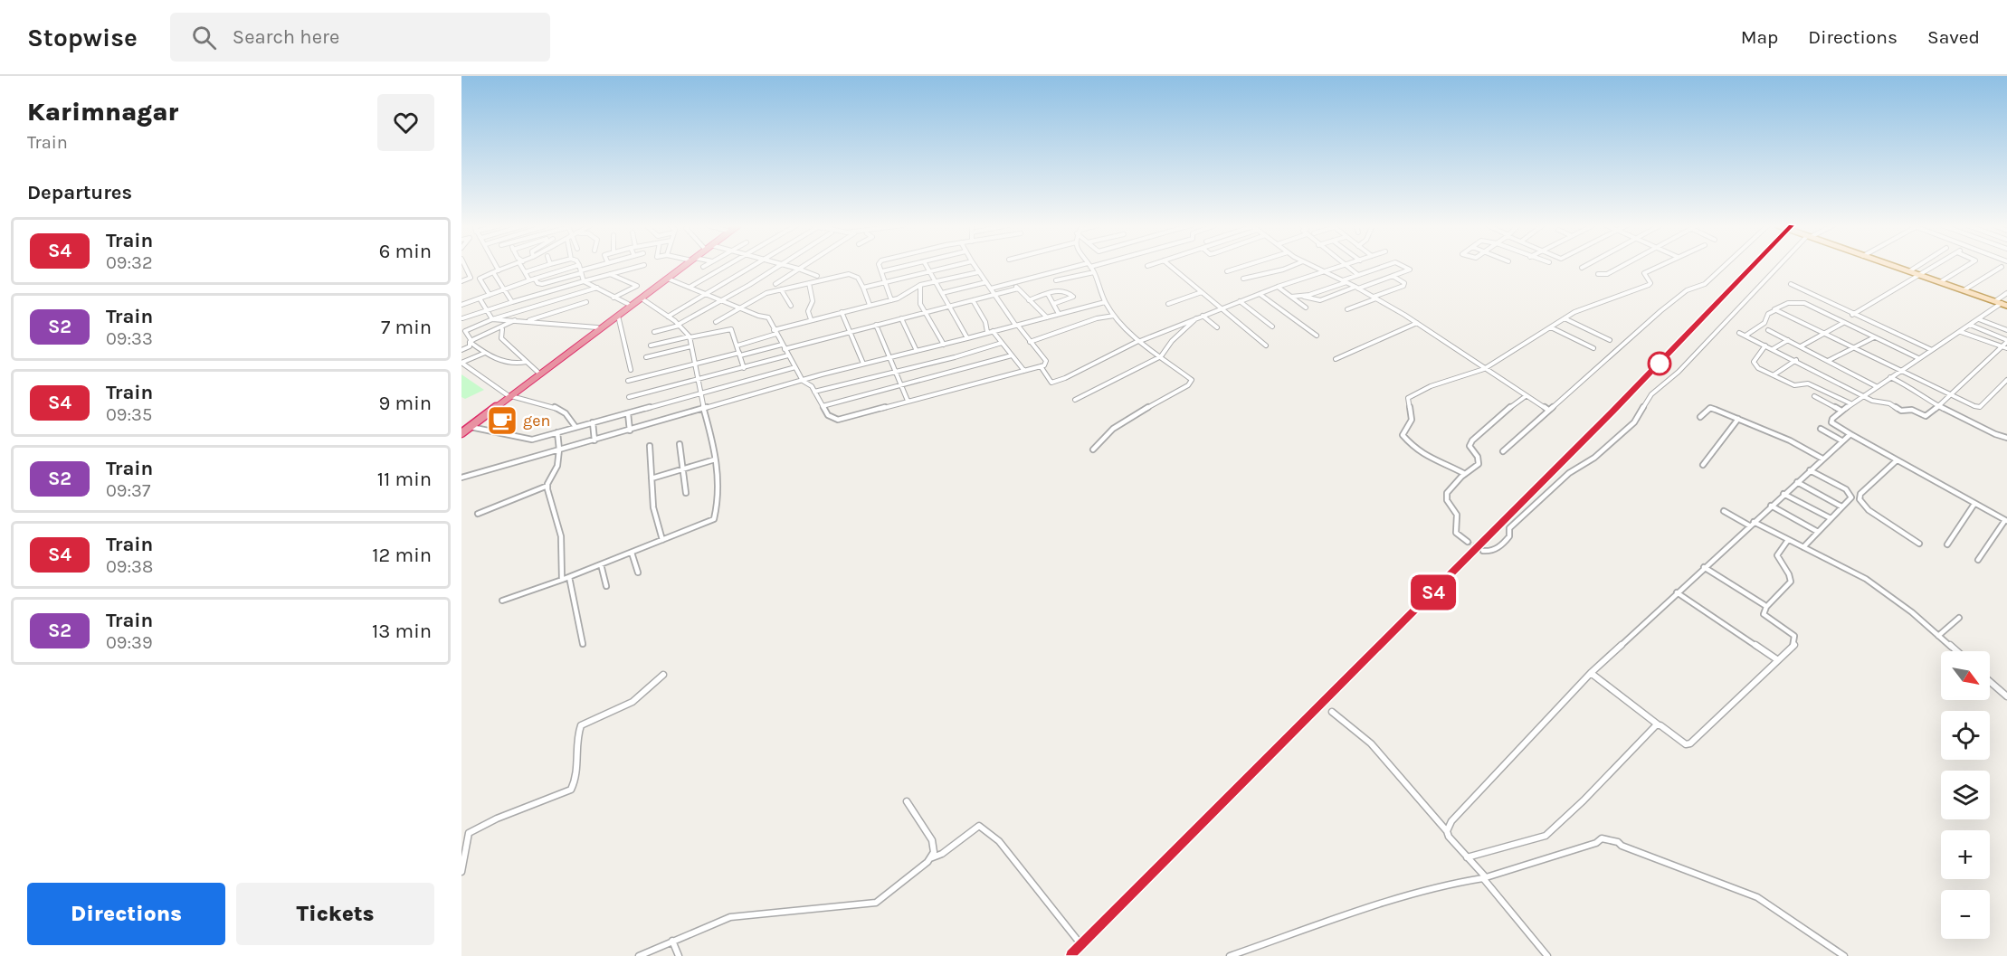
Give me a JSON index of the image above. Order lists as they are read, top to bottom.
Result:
{
  "places": {
    "cafe": ["gen"]
  },
  "north": "bottom right",
  "page": {
    "header": "Stopwise",
    "search": "Search here",
    "nav": ["Map", "Directions", "Saved"],
    "heading": [
      ["Karimnagar", "Train"],
      "Departures"
    ],
    "on_map": "S4",
    "list": [
      {
        "mark": "S4",
        "name": "Train",
        "note": "09:32",
        "value": "6 min"
      },
      {
        "mark": "S2",
        "name": "Train",
        "note": "09:33",
        "value": "7 min"
      },
      {
        "mark": "S4",
        "name": "Train",
        "note": "09:35",
        "value": "9 min"
      },
      {
        "mark": "S2",
        "name": "Train",
        "note": "09:37",
        "value": "11 min"
      },
      {
        "mark": "S4",
        "name": "Train",
        "note": "09:38",
        "value": "12 min"
      },
      {
        "mark": "S2",
        "name": "Train",
        "note": "09:39",
        "value": "13 min"
      }
    ],
    "map_buttons": ["+", "−"],
    "buttons": ["Directions", "Tickets"]
  }
}
